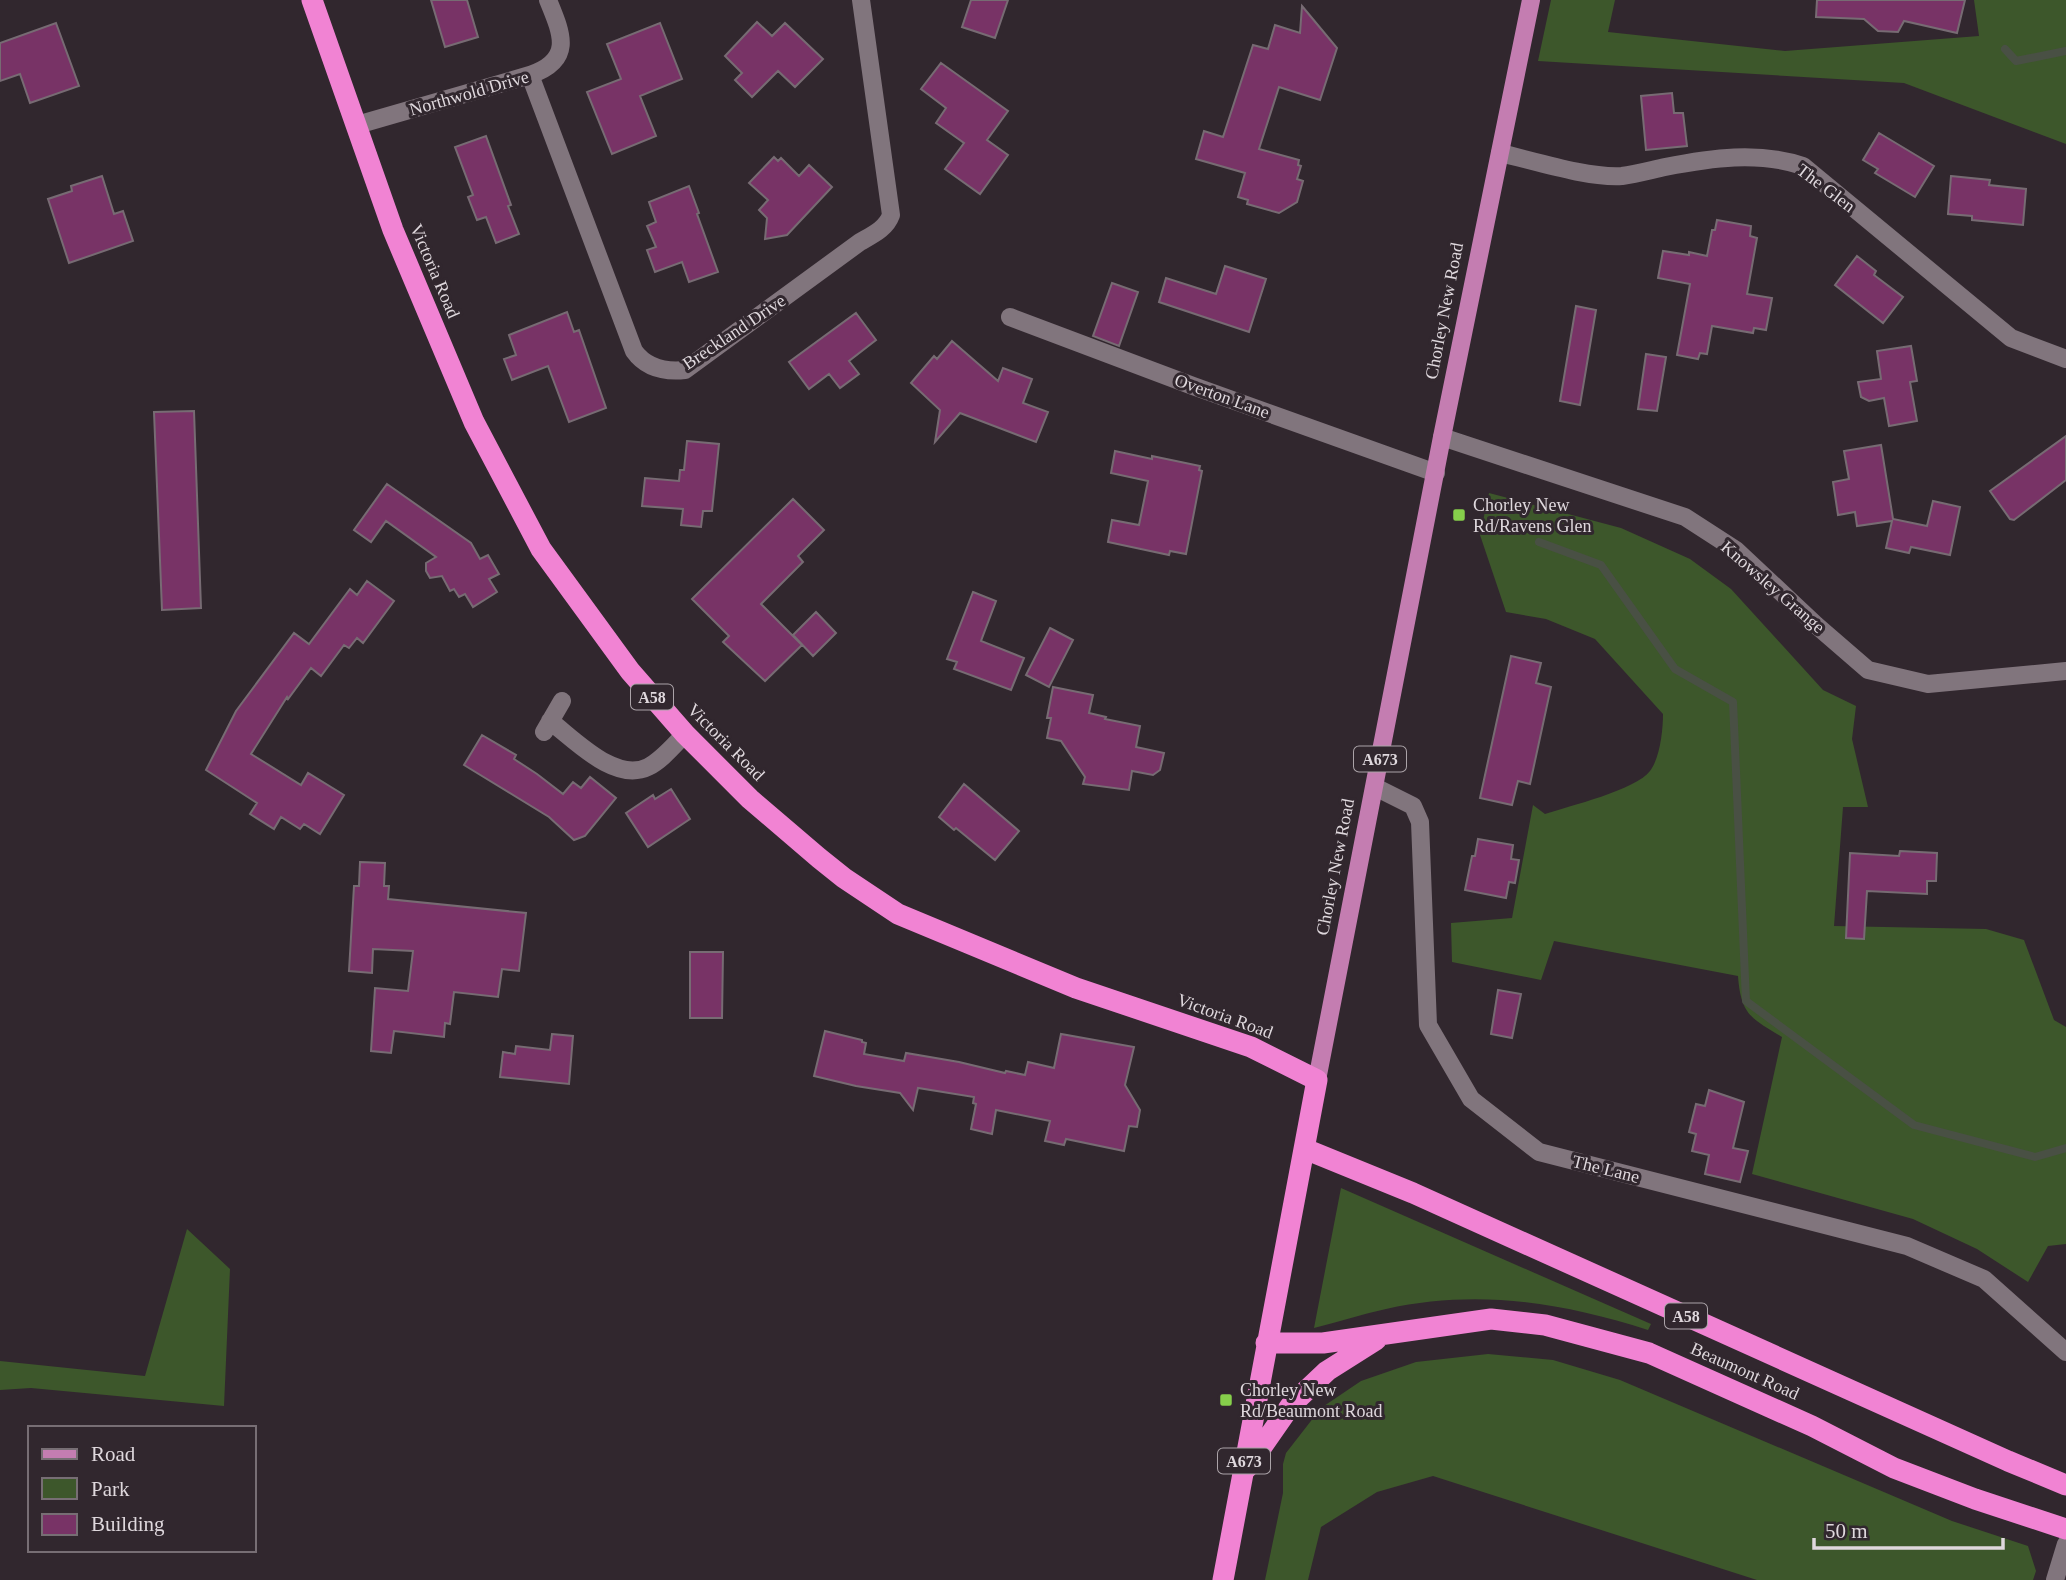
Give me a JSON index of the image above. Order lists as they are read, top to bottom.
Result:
{
  "streets": {
    "highway": [
      "Victoria Road",
      "Chorley New Road",
      "A58",
      "A673",
      "Beaumont Road"
    ],
    "street": [
      "Northwold Drive",
      "The Glen",
      "Breckland Drive",
      "Overton Lane",
      "Knowsley Grange",
      "The Lane"
    ]
  },
  "crossings": [
    ["Northwold Drive", "Victoria Road"],
    ["Northwold Drive", "Breckland Drive"],
    ["The Glen", "Chorley New Road"],
    ["Victoria Road", "Chorley New Road"],
    ["Chorley New Road", "Overton Lane"],
    ["Chorley New Road", "Knowsley Grange"],
    ["Chorley New Road", "The Lane"],
    ["Chorley New Road", "Beaumont Road"]
  ],
  "places": {
    "transit": ["Chorley New Rd/Ravens Glen", "Chorley New Rd/Beaumont Road"]
  },
  "legend": ["Road", "Park", "Building"],
  "scale_bar": "50 m"
}
